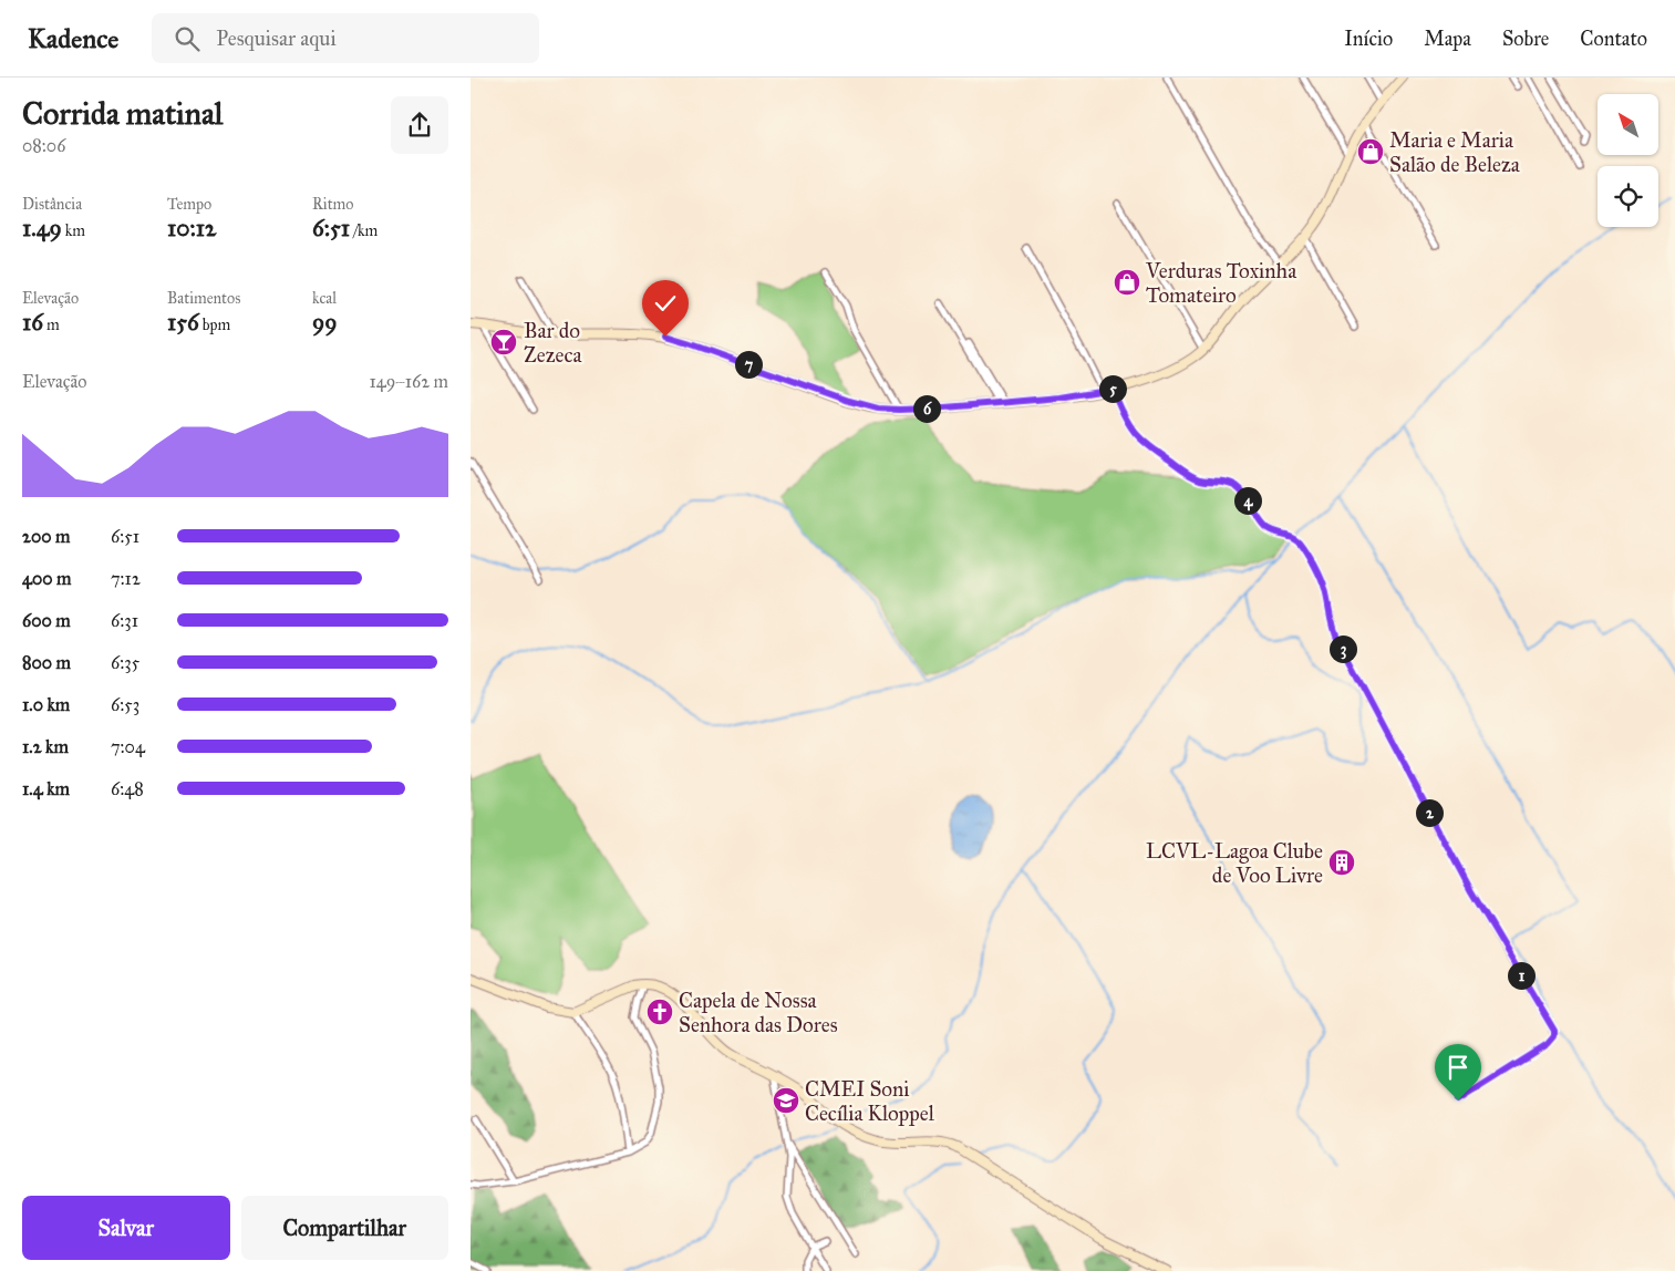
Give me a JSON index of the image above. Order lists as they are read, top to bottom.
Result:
{
  "places": {
    "shop": ["Maria e Maria Salão de Beleza", "Verduras Toxinha Tomateiro"],
    "bar": ["Bar do Zezeca"],
    "building": ["LCVL-Lagoa Clube de Voo Livre"],
    "church": ["Capela de Nossa Senhora das Dores"],
    "school or university": ["CMEI Soni Cecília Kloppel"]
  },
  "north": "top left",
  "page": {
    "header": "Kadence",
    "search": "Pesquisar aqui",
    "nav": [
      "Início",
      "Mapa",
      "Sobre",
      "Contato"
    ],
    "heading": ["Corrida matinal", "08:06"],
    "stats": [
      ["Distância", "1.49 km"],
      ["Tempo", "10:12"],
      ["Ritmo", "6:51 /km"],
      ["Elevação", "16 m"],
      ["Batimentos", "156 bpm"],
      ["kcal", "99"]
    ],
    "pins": [
      "7",
      "5",
      "6",
      "4",
      "3",
      "2",
      "1"
    ],
    "chart": ["Elevação", "149–162 m"],
    "list": [
      {
        "name": "200 m",
        "note": "6:51"
      },
      {
        "name": "400 m",
        "note": "7:12"
      },
      {
        "name": "600 m",
        "note": "6:31"
      },
      {
        "name": "800 m",
        "note": "6:35"
      },
      {
        "name": "1.0 km",
        "note": "6:53"
      },
      {
        "name": "1.2 km",
        "note": "7:04"
      },
      {
        "name": "1.4 km",
        "note": "6:48"
      }
    ],
    "buttons": ["Salvar", "Compartilhar"]
  }
}
